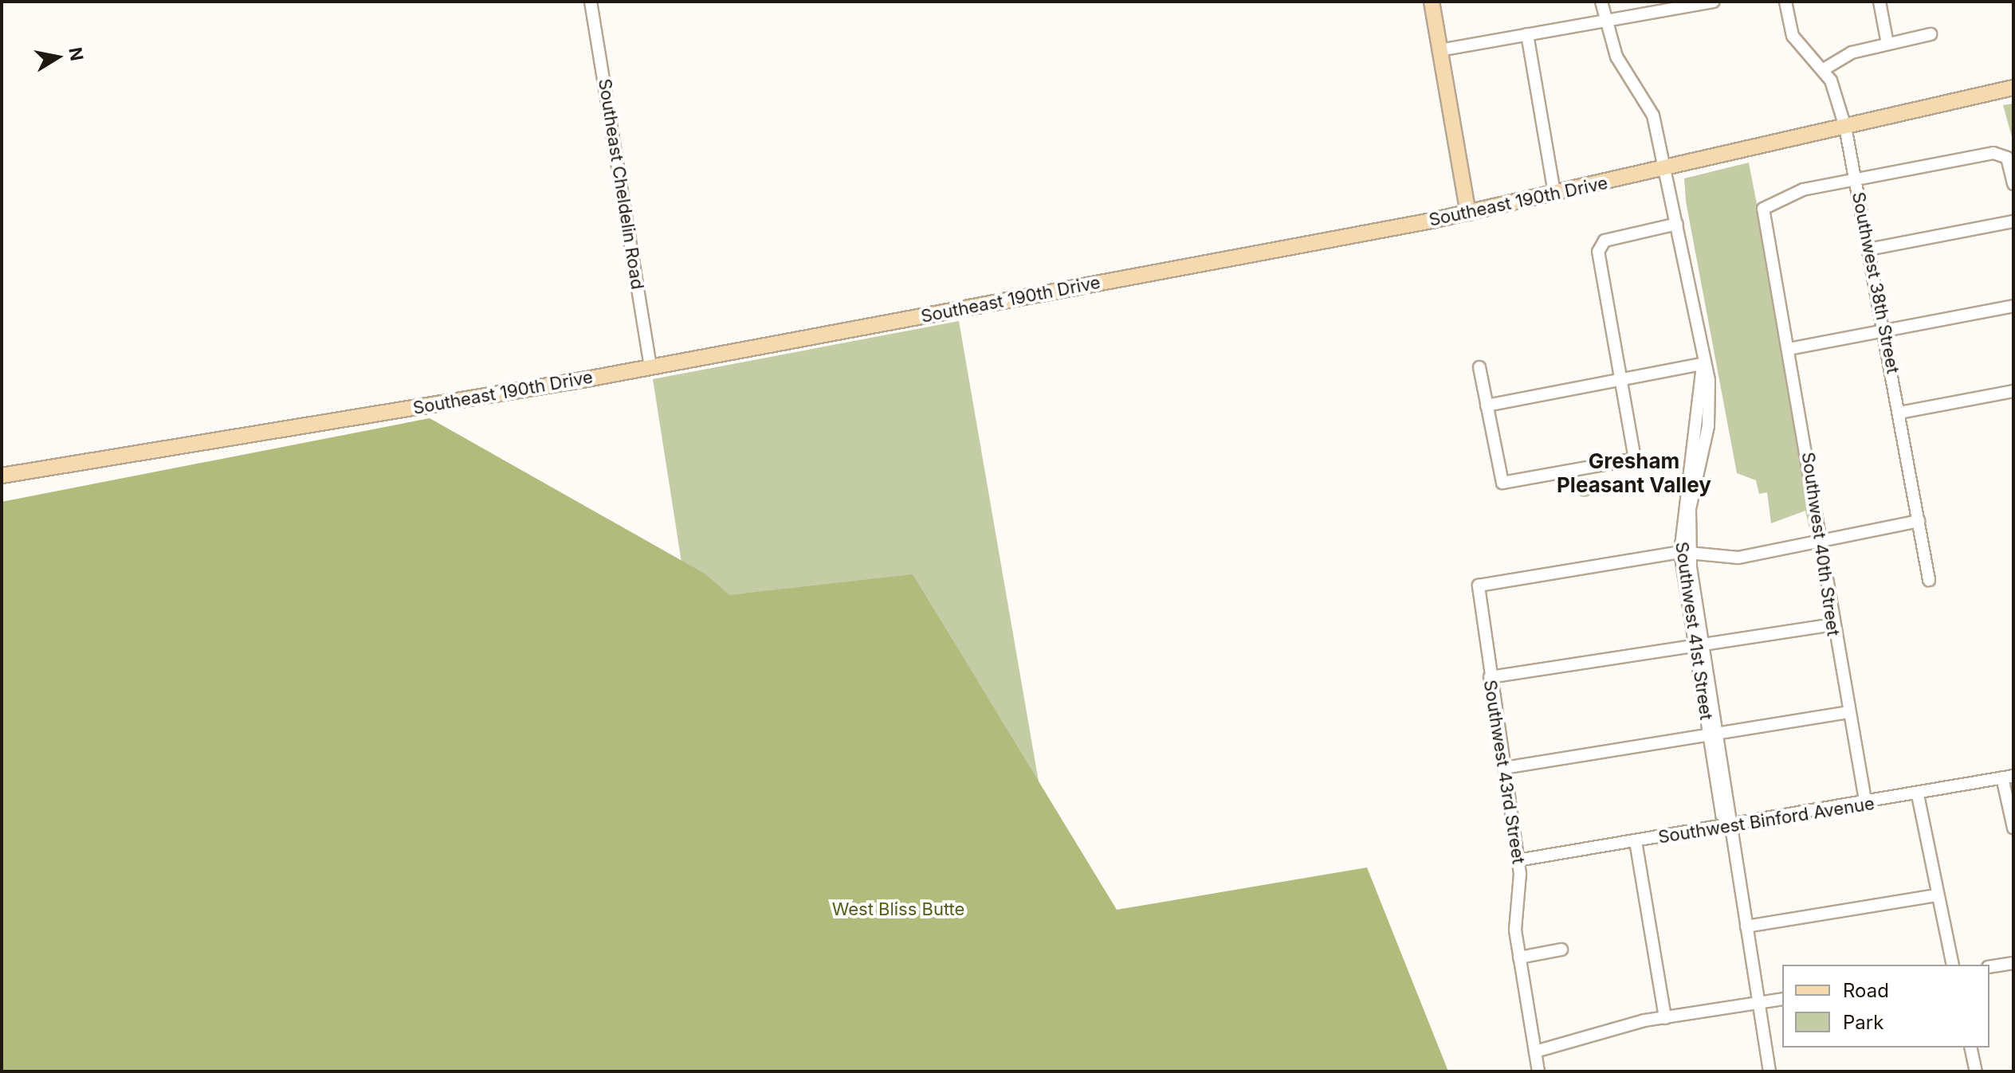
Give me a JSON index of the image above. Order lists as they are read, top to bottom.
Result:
{
  "streets": {
    "main road": ["Southeast 190th Drive"],
    "street": [
      "Southeast Cheldelin Road",
      "Southwest 38th Street",
      "Southwest 40th Street",
      "Southwest 41st Street",
      "Southwest 43rd Street",
      "Southwest Binford Avenue"
    ]
  },
  "crossings": [
    ["Southeast Cheldelin Road", "Southeast 190th Drive"],
    ["Southeast 190th Drive", "Southwest 38th Street"],
    ["Southeast 190th Drive", "Southwest 41st Street"],
    ["Southwest 38th Street", "Southwest 40th Street"],
    ["Southwest 40th Street", "Southwest Binford Avenue"],
    ["Southwest 41st Street", "Southwest 43rd Street"],
    ["Southwest 41st Street", "Southwest Binford Avenue"],
    ["Southwest 43rd Street", "Southwest Binford Avenue"]
  ],
  "districts": ["Gresham Pleasant Valley"],
  "parks": ["West Bliss Butte"],
  "legend": ["Road", "Park"],
  "north": "right"
}
